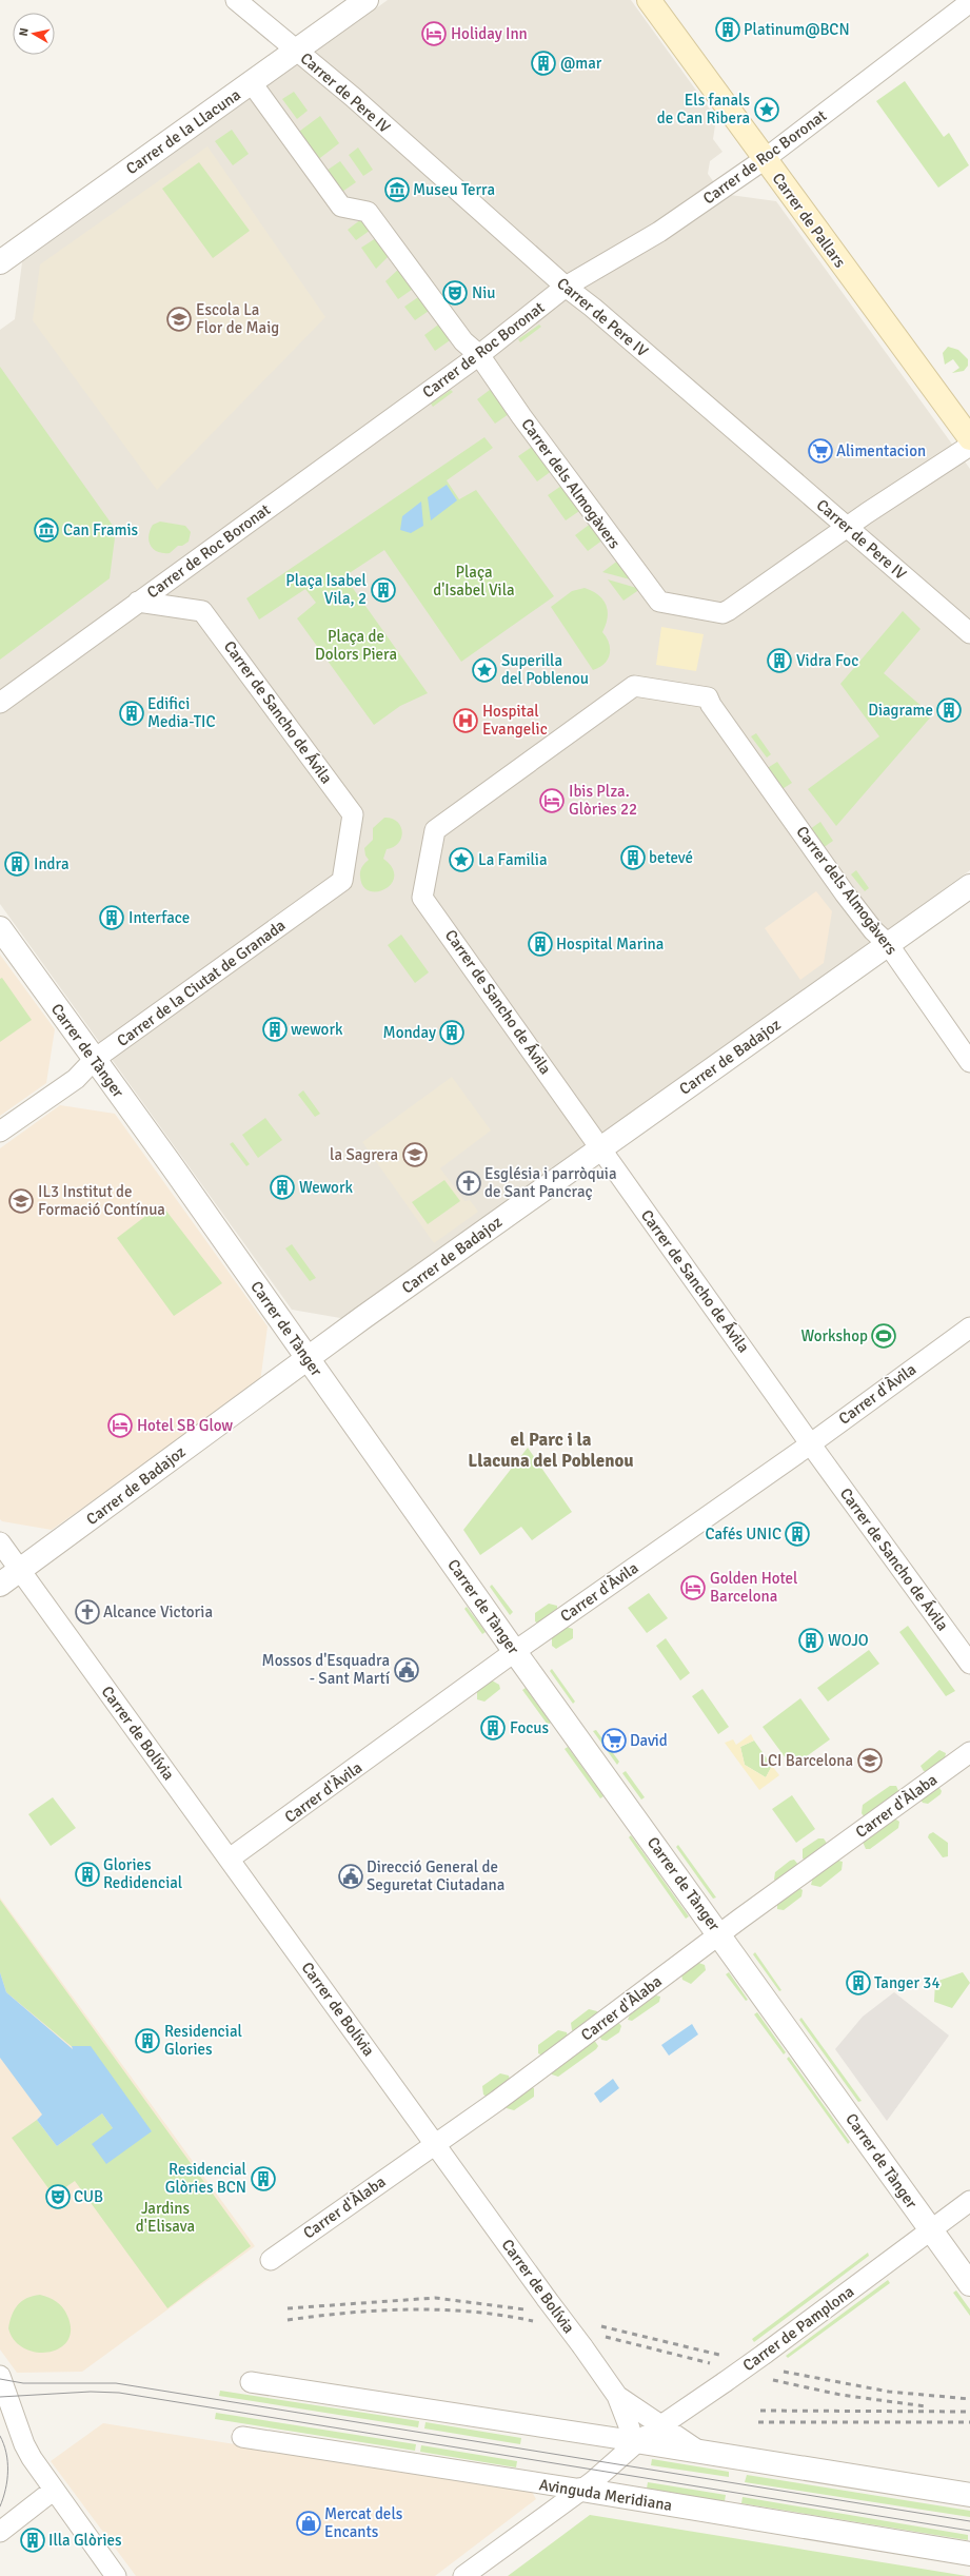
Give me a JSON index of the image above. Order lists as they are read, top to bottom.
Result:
{
  "streets": {
    "main road": ["Carrer de Pallars"],
    "street": [
      "Carrer de Pere IV",
      "Carrer de la Llacuna",
      "Carrer de Roc Boronat",
      "Carrer dels Almogàvers",
      "Carrer de Sancho de Ávila",
      "Carrer de la Ciutat de Granada",
      "Carrer de Tànger",
      "Carrer de Badajoz",
      "Carrer d'Àvila",
      "Carrer de Bolívia",
      "Carrer d'Àlaba",
      "Carrer de Pamplona",
      "Avinguda Meridiana"
    ]
  },
  "crossings": [
    ["Carrer de Pere IV", "Carrer de la Llacuna"],
    ["Carrer de Pere IV", "Carrer de Roc Boronat"],
    ["Carrer de Pere IV", "Carrer dels Almogàvers"],
    ["Carrer de la Llacuna", "Carrer dels Almogàvers"],
    ["Carrer de Roc Boronat", "Carrer de Pallars"],
    ["Carrer de Roc Boronat", "Carrer dels Almogàvers"],
    ["Carrer de Roc Boronat", "Carrer de Sancho de Ávila"],
    ["Carrer dels Almogàvers", "Carrer de Sancho de Ávila"],
    ["Carrer dels Almogàvers", "Carrer de Badajoz"],
    ["Carrer de Sancho de Ávila", "Carrer de la Ciutat de Granada"],
    ["Carrer de Sancho de Ávila", "Carrer de Badajoz"],
    ["Carrer de Sancho de Ávila", "Carrer d'Àvila"],
    ["Carrer de la Ciutat de Granada", "Carrer de Tànger"],
    ["Carrer de Tànger", "Carrer de Badajoz"],
    ["Carrer de Tànger", "Carrer d'Àvila"],
    ["Carrer de Tànger", "Carrer d'Àlaba"],
    ["Carrer de Tànger", "Carrer de Pamplona"],
    ["Carrer de Badajoz", "Carrer de Bolívia"],
    ["Carrer d'Àvila", "Carrer de Bolívia"],
    ["Carrer de Bolívia", "Carrer d'Àlaba"],
    ["Carrer de Bolívia", "Carrer de Pamplona"],
    ["Carrer de Pamplona", "Avinguda Meridiana"]
  ],
  "districts": ["el Parc i la Llacuna del Poblenou"],
  "parks": ["Plaça d'Isabel Vila", "Plaça de Dolors Piera", "Jardins d'Elisava"],
  "places": {
    "building": [
      "Platinum@BCN",
      "@mar",
      "Plaça Isabel Vila, 2",
      "Vidra Foc",
      "Diagrame",
      "Edifici Media-TIC",
      "betevé",
      "Indra",
      "Interface",
      "Hospital Marina",
      "wework",
      "Monday",
      "Wework",
      "Cafés UNIC",
      "WOJO",
      "Focus",
      "Glories Redidencial",
      "Tanger 34",
      "Residencial Glories",
      "Residencial Glòries BCN",
      "Illa Glòries"
    ],
    "hotel": [
      "Holiday Inn",
      "Ibis Plza. Glòries 22",
      "Hotel SB Glow",
      "Golden Hotel Barcelona"
    ],
    "place": ["Els fanals de Can Ribera", "Superilla del Poblenou", "La Familia"],
    "museum": ["Museu Terra", "Can Framis"],
    "theatre": ["Niu", "CUB"],
    "school or university": [
      "Escola La Flor de Maig",
      "la Sagrera",
      "IL3 Institut de Formació Contínua",
      "LCI Barcelona"
    ],
    "supermarket": ["Alimentacion", "David"],
    "hospital": ["Hospital Evangelic"],
    "church": ["Església i parròquia de Sant Pancraç", "Alcance Victoria"],
    "sports": ["Workshop"],
    "public building": ["Mossos d'Esquadra - Sant Martí", "Direcció General de Seguretat Ciutadana"],
    "shop": ["Mercat dels Encants"]
  },
  "north": "left"
}
